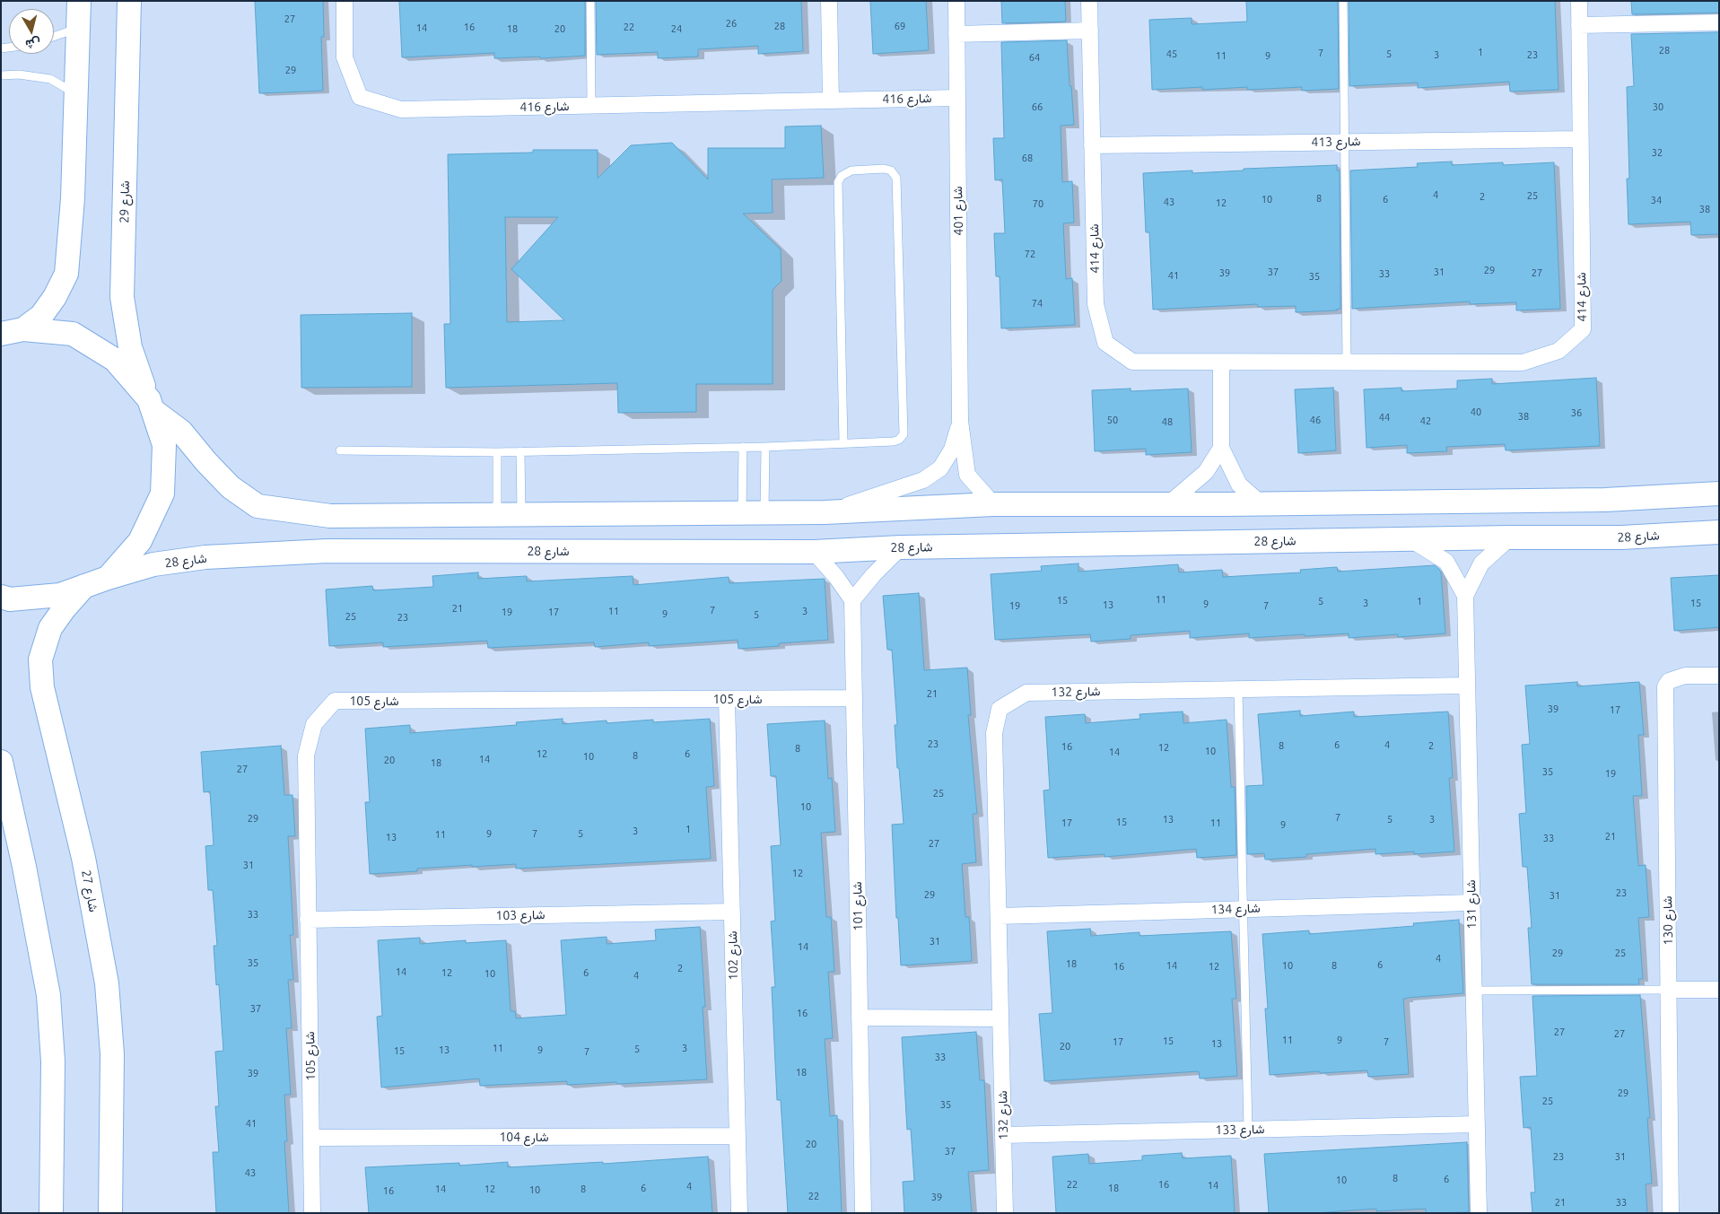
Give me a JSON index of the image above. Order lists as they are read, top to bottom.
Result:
{
  "streets": {
    "street": [
      "شارع 416",
      "شارع 413",
      "شارع 29",
      "شارع 401",
      "شارع 414",
      "شارع 28",
      "شارع 132",
      "شارع 105",
      "شارع 27",
      "شارع 131",
      "شارع 101",
      "شارع 134",
      "شارع 103",
      "شارع 130",
      "شارع 102",
      "شارع 133",
      "شارع 104"
    ]
  },
  "crossings": [
    ["شارع 416", "شارع 401"],
    ["شارع 413", "شارع 414"],
    ["شارع 29", "شارع 28"],
    ["شارع 28", "شارع 27"],
    ["شارع 28", "شارع 131"],
    ["شارع 132", "شارع 131"],
    ["شارع 132", "شارع 134"],
    ["شارع 132", "شارع 133"],
    ["شارع 105", "شارع 101"],
    ["شارع 105", "شارع 103"],
    ["شارع 105", "شارع 102"],
    ["شارع 105", "شارع 104"],
    ["شارع 131", "شارع 134"],
    ["شارع 131", "شارع 133"],
    ["شارع 103", "شارع 102"],
    ["شارع 102", "شارع 104"]
  ],
  "house_numbers": [
    "27",
    "26",
    "28",
    "69",
    "16",
    "22",
    "14",
    "18",
    "20",
    "24",
    "28",
    "1",
    "7",
    "45",
    "5",
    "3",
    "23",
    "11",
    "9",
    "64",
    "29",
    "66",
    "30",
    "32",
    "68",
    "4",
    "25",
    "2",
    "8",
    "10",
    "6",
    "34",
    "43",
    "12",
    "70",
    "38",
    "72",
    "29",
    "37",
    "31",
    "39",
    "27",
    "33",
    "41",
    "35",
    "74",
    "40",
    "36",
    "38",
    "44",
    "50",
    "46",
    "42",
    "48",
    "11",
    "15",
    "5",
    "1",
    "3",
    "15",
    "9",
    "13",
    "19",
    "7",
    "21",
    "7",
    "11",
    "3",
    "19",
    "17",
    "9",
    "5",
    "25",
    "23",
    "21",
    "39",
    "17",
    "23",
    "6",
    "4",
    "8",
    "2",
    "16",
    "12",
    "8",
    "10",
    "14",
    "12",
    "6",
    "8",
    "10",
    "14",
    "20",
    "18",
    "27",
    "35",
    "19",
    "25",
    "10",
    "7",
    "29",
    "13",
    "5",
    "3",
    "15",
    "17",
    "11",
    "9",
    "1",
    "3",
    "9",
    "7",
    "5",
    "11",
    "21",
    "13",
    "33",
    "27",
    "31",
    "12",
    "23",
    "29",
    "31",
    "33",
    "31",
    "14",
    "29",
    "25",
    "4",
    "35",
    "18",
    "6",
    "14",
    "10",
    "8",
    "16",
    "12",
    "2",
    "14",
    "12",
    "6",
    "10",
    "4",
    "37",
    "16",
    "27",
    "27",
    "11",
    "9",
    "15",
    "17",
    "7",
    "13",
    "20",
    "11",
    "3",
    "5",
    "13",
    "9",
    "15",
    "7",
    "33",
    "18",
    "39",
    "29",
    "25",
    "35",
    "41",
    "20",
    "37",
    "23",
    "31",
    "43",
    "8",
    "6",
    "10",
    "22",
    "16",
    "14",
    "4",
    "6",
    "18",
    "14",
    "12",
    "8",
    "10",
    "16",
    "22",
    "39",
    "21",
    "33"
  ],
  "north": "bottom"
}
